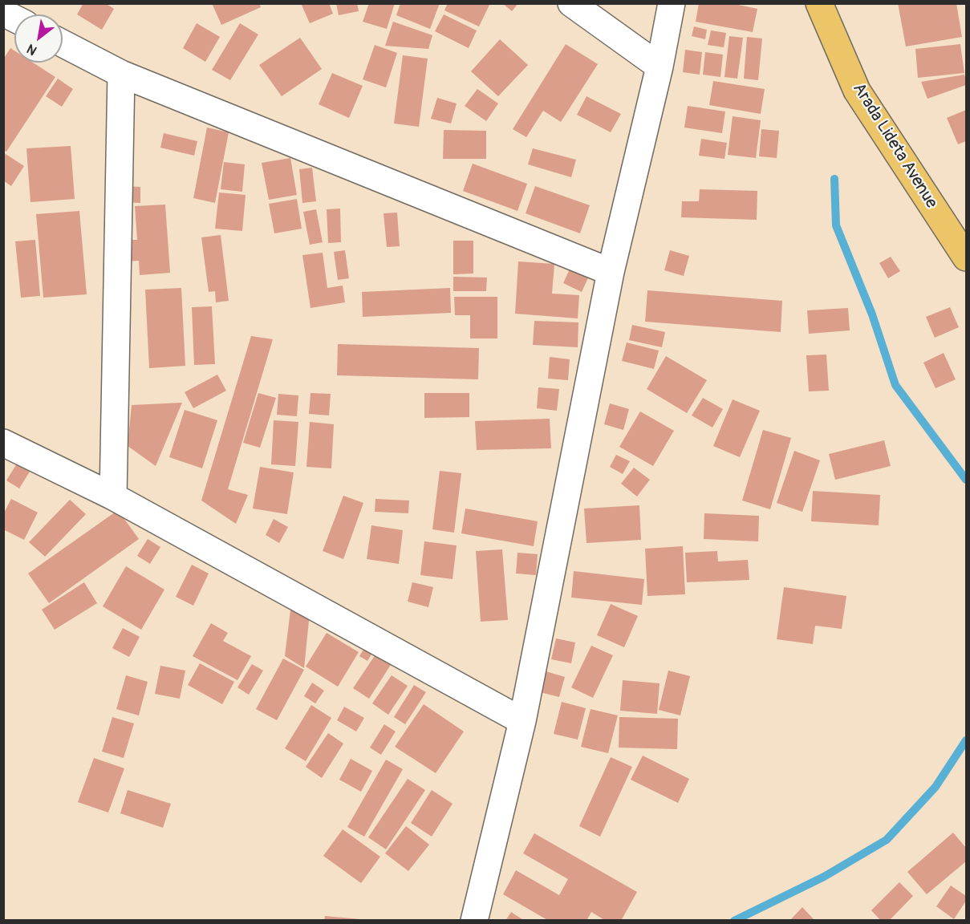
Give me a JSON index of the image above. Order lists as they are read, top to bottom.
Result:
{
  "streets": {
    "highway": ["Arada Lideta Avenue"]
  },
  "north": "bottom left"
}
